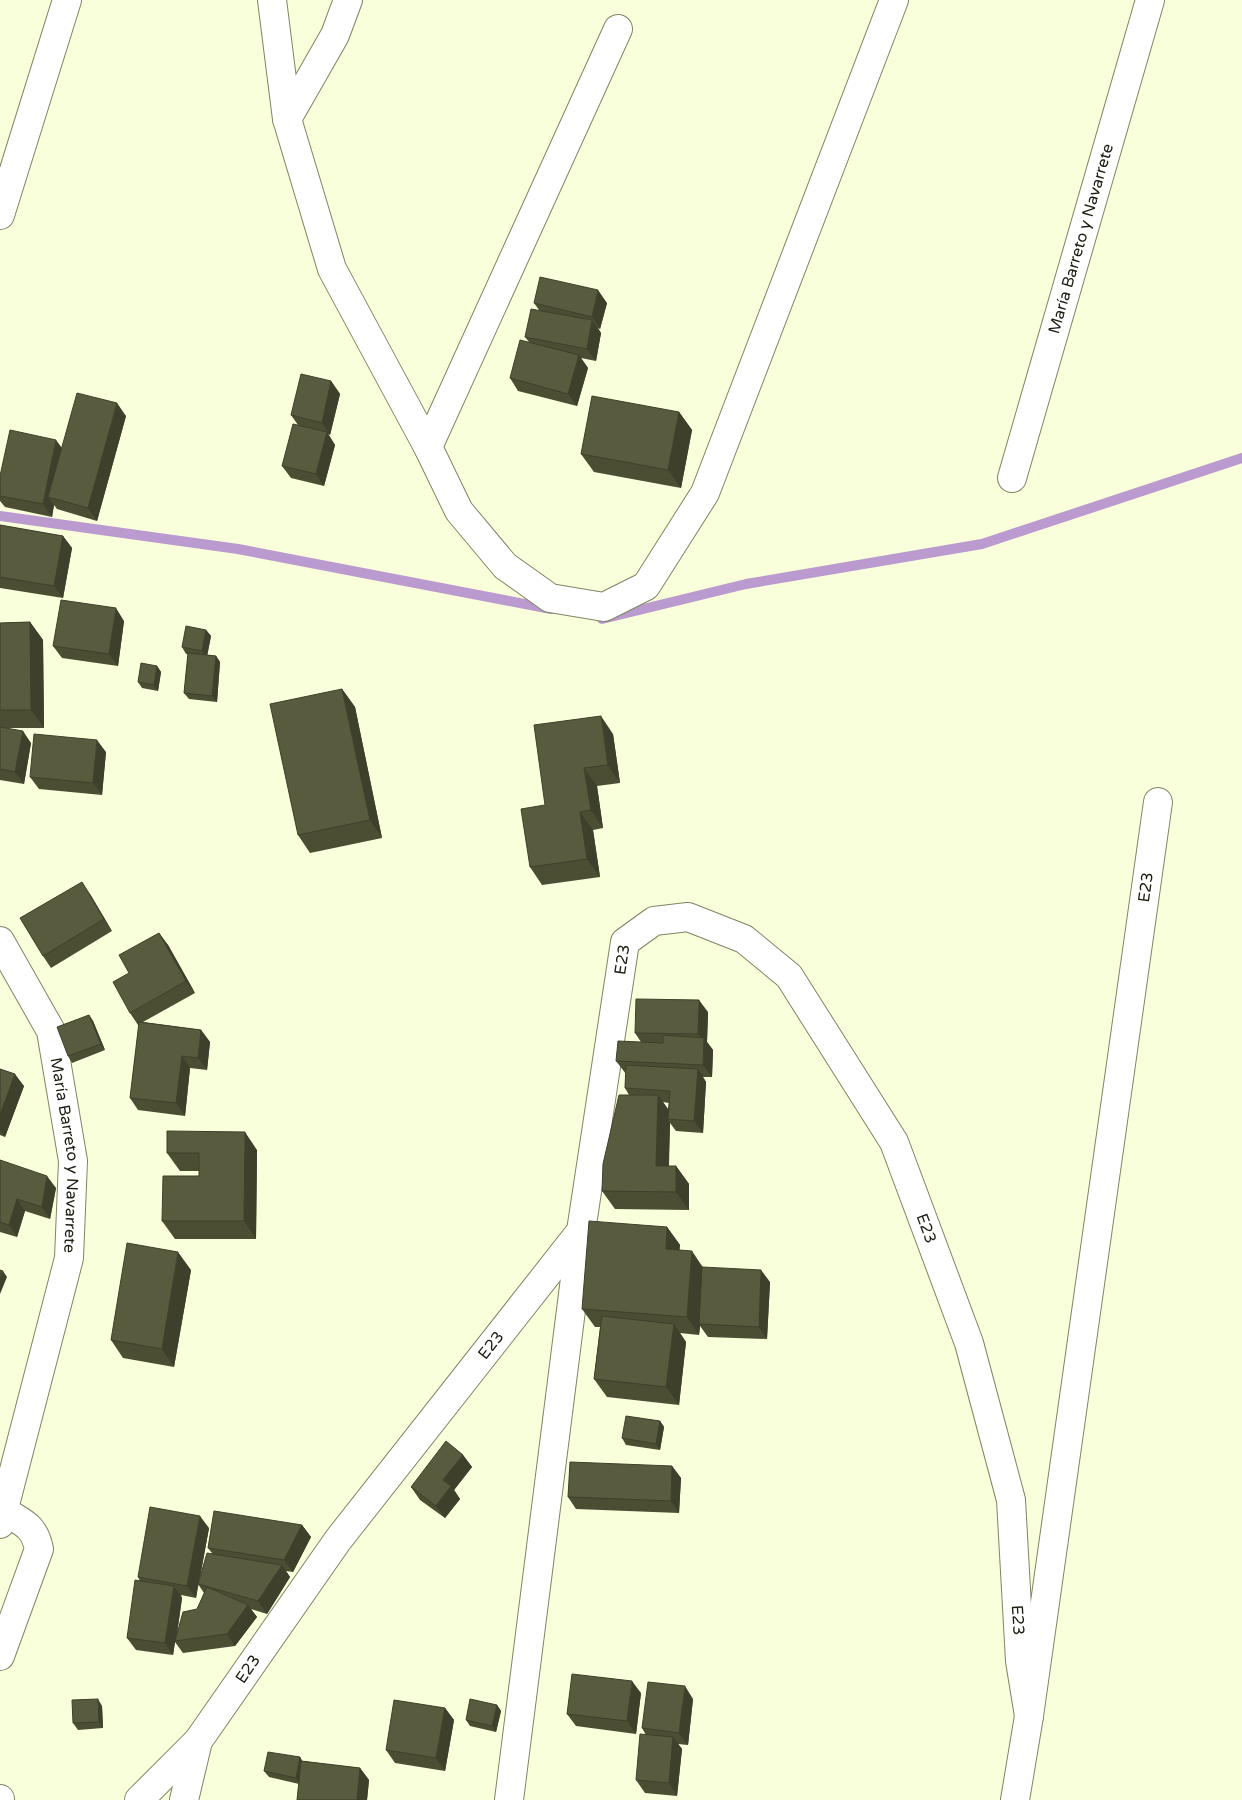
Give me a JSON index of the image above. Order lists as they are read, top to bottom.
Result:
{
  "streets": {
    "street": ["María Barreto y Navarrete", "E23"]
  }
}
